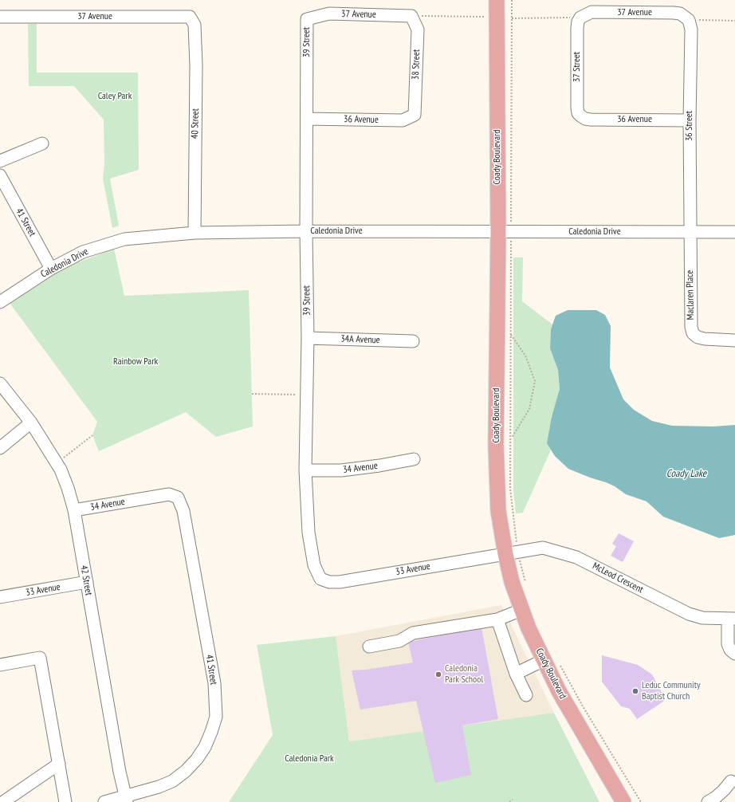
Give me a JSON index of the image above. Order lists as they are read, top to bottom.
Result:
{
  "streets": {
    "main road": ["Coady Boulevard"],
    "street": [
      "37 Avenue",
      "39 Street",
      "38 Street",
      "37 Street",
      "36 Avenue",
      "40 Street",
      "36 Street",
      "41 Street",
      "Caledonia Drive",
      "Maclaren Place",
      "34A Avenue",
      "34 Avenue",
      "33 Avenue",
      "McLeod Crescent",
      "42 Street"
    ]
  },
  "crossings": [
    ["37 Avenue", "39 Street"],
    ["37 Avenue", "38 Street"],
    ["37 Avenue", "37 Street"],
    ["37 Avenue", "40 Street"],
    ["37 Avenue", "36 Street"],
    ["39 Street", "36 Avenue"],
    ["39 Street", "Caledonia Drive"],
    ["39 Street", "34A Avenue"],
    ["39 Street", "34 Avenue"],
    ["39 Street", "33 Avenue"],
    ["38 Street", "36 Avenue"],
    ["37 Street", "36 Avenue"],
    ["36 Avenue", "36 Street"],
    ["40 Street", "Caledonia Drive"],
    ["36 Street", "Caledonia Drive"],
    ["36 Street", "Maclaren Place"],
    ["Coady Boulevard", "Caledonia Drive"],
    ["Coady Boulevard", "33 Avenue"],
    ["Coady Boulevard", "McLeod Crescent"],
    ["41 Street", "Caledonia Drive"],
    ["41 Street", "34 Avenue"],
    ["41 Street", "42 Street"],
    ["Caledonia Drive", "Maclaren Place"],
    ["34 Avenue", "42 Street"],
    ["33 Avenue", "McLeod Crescent"],
    ["33 Avenue", "42 Street"]
  ],
  "water": ["Coady Lake"],
  "parks": ["Caley Park", "Rainbow Park", "Caledonia Park"],
  "places": ["Caledonia Park School", "Leduc Community Baptist Church"]
}
